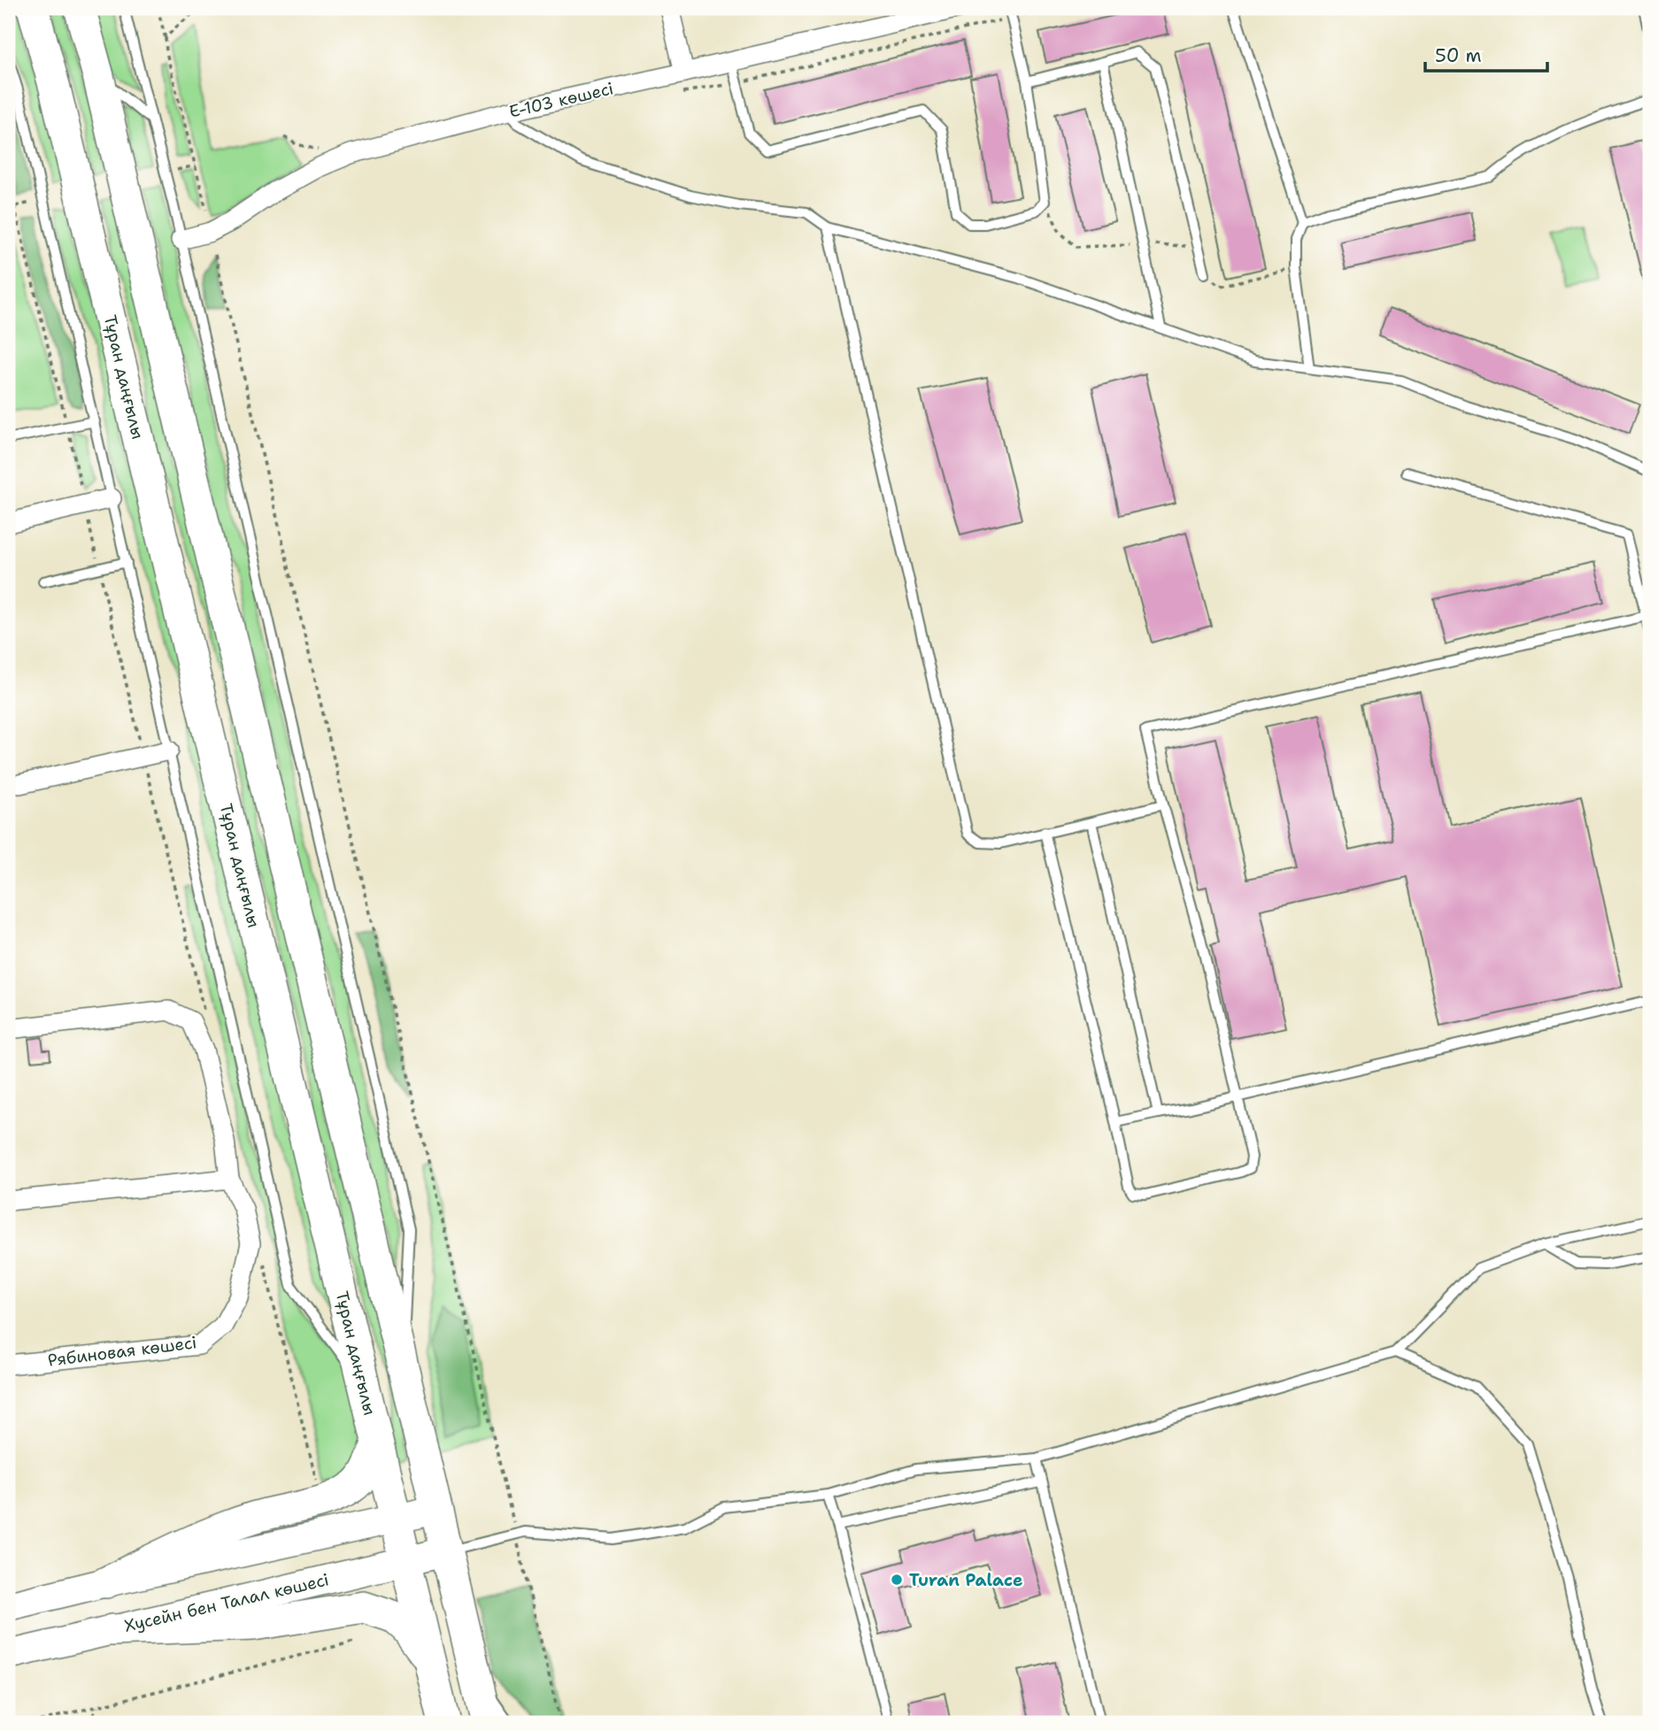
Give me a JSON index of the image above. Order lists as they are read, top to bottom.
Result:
{
  "streets": {
    "main road": ["Тұран даңғылы"],
    "street": ["Е-103 көшесі", "Рябиновая көшесі", "Хусейн бен Талал көшесі"]
  },
  "crossings": [
    ["Тұран даңғылы", "Хусейн бен Талал көшесі"]
  ],
  "places": ["Turan Palace"],
  "scale_bar": "50 m"
}
